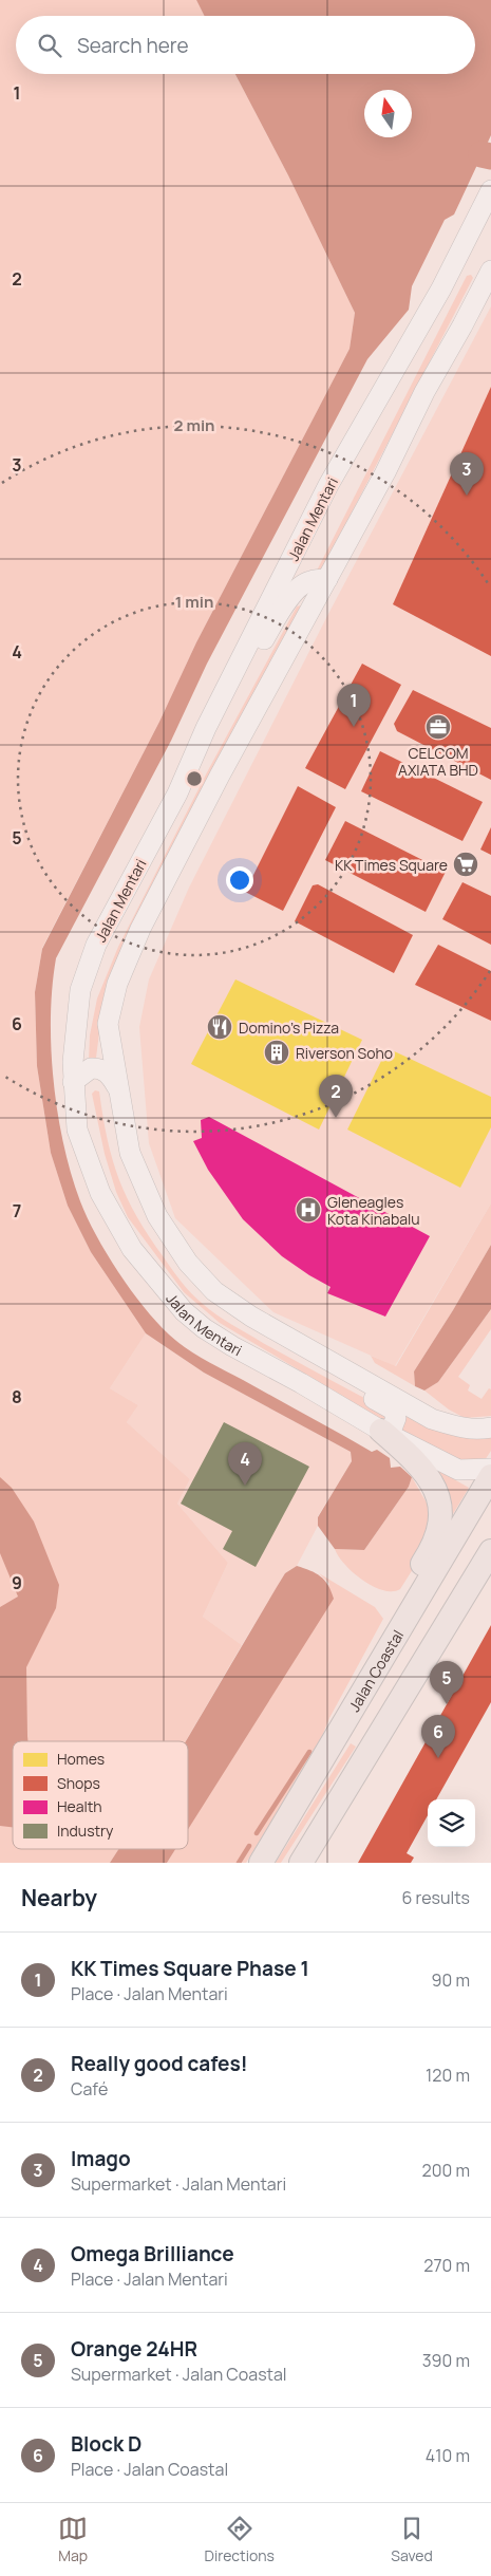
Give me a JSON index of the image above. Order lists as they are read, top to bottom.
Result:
{
  "streets": {
    "highway": ["Jalan Coastal"],
    "main road": ["Jalan Mentari"]
  },
  "places": {
    "office": ["CELCOM AXIATA BHD"],
    "supermarket": ["KK Times Square"],
    "restaurant": ["Domino's Pizza"],
    "building": ["Riverson Soho"],
    "hospital": ["Gleneagles Kota Kinabalu"]
  },
  "legend": [
    "Homes",
    "Shops",
    "Health",
    "Industry"
  ],
  "north": "top",
  "page": {
    "search": "Search here",
    "pins": [
      "3",
      "1",
      "2",
      "4",
      "5",
      "6"
    ],
    "heading": ["Nearby", "6 results"],
    "list": [
      {
        "mark": "1",
        "name": "KK Times Square Phase 1",
        "note": "Place · Jalan Mentari",
        "value": "90 m"
      },
      {
        "mark": "2",
        "name": "Really good cafes!",
        "note": "Café",
        "value": "120 m"
      },
      {
        "mark": "3",
        "name": "Imago",
        "note": "Supermarket · Jalan Mentari",
        "value": "200 m"
      },
      {
        "mark": "4",
        "name": "Omega Brilliance",
        "note": "Place · Jalan Mentari",
        "value": "270 m"
      },
      {
        "mark": "5",
        "name": "Orange 24HR",
        "note": "Supermarket · Jalan Coastal",
        "value": "390 m"
      },
      {
        "mark": "6",
        "name": "Block D",
        "note": "Place · Jalan Coastal",
        "value": "410 m"
      }
    ],
    "nav": ["Map", "Directions", "Saved"]
  },
  "grid": {
    "rows": [
      "1",
      "2",
      "3",
      "4",
      "5",
      "6",
      "7",
      "8",
      "9"
    ]
  },
  "rings": ["2 min", "1 min"]
}
